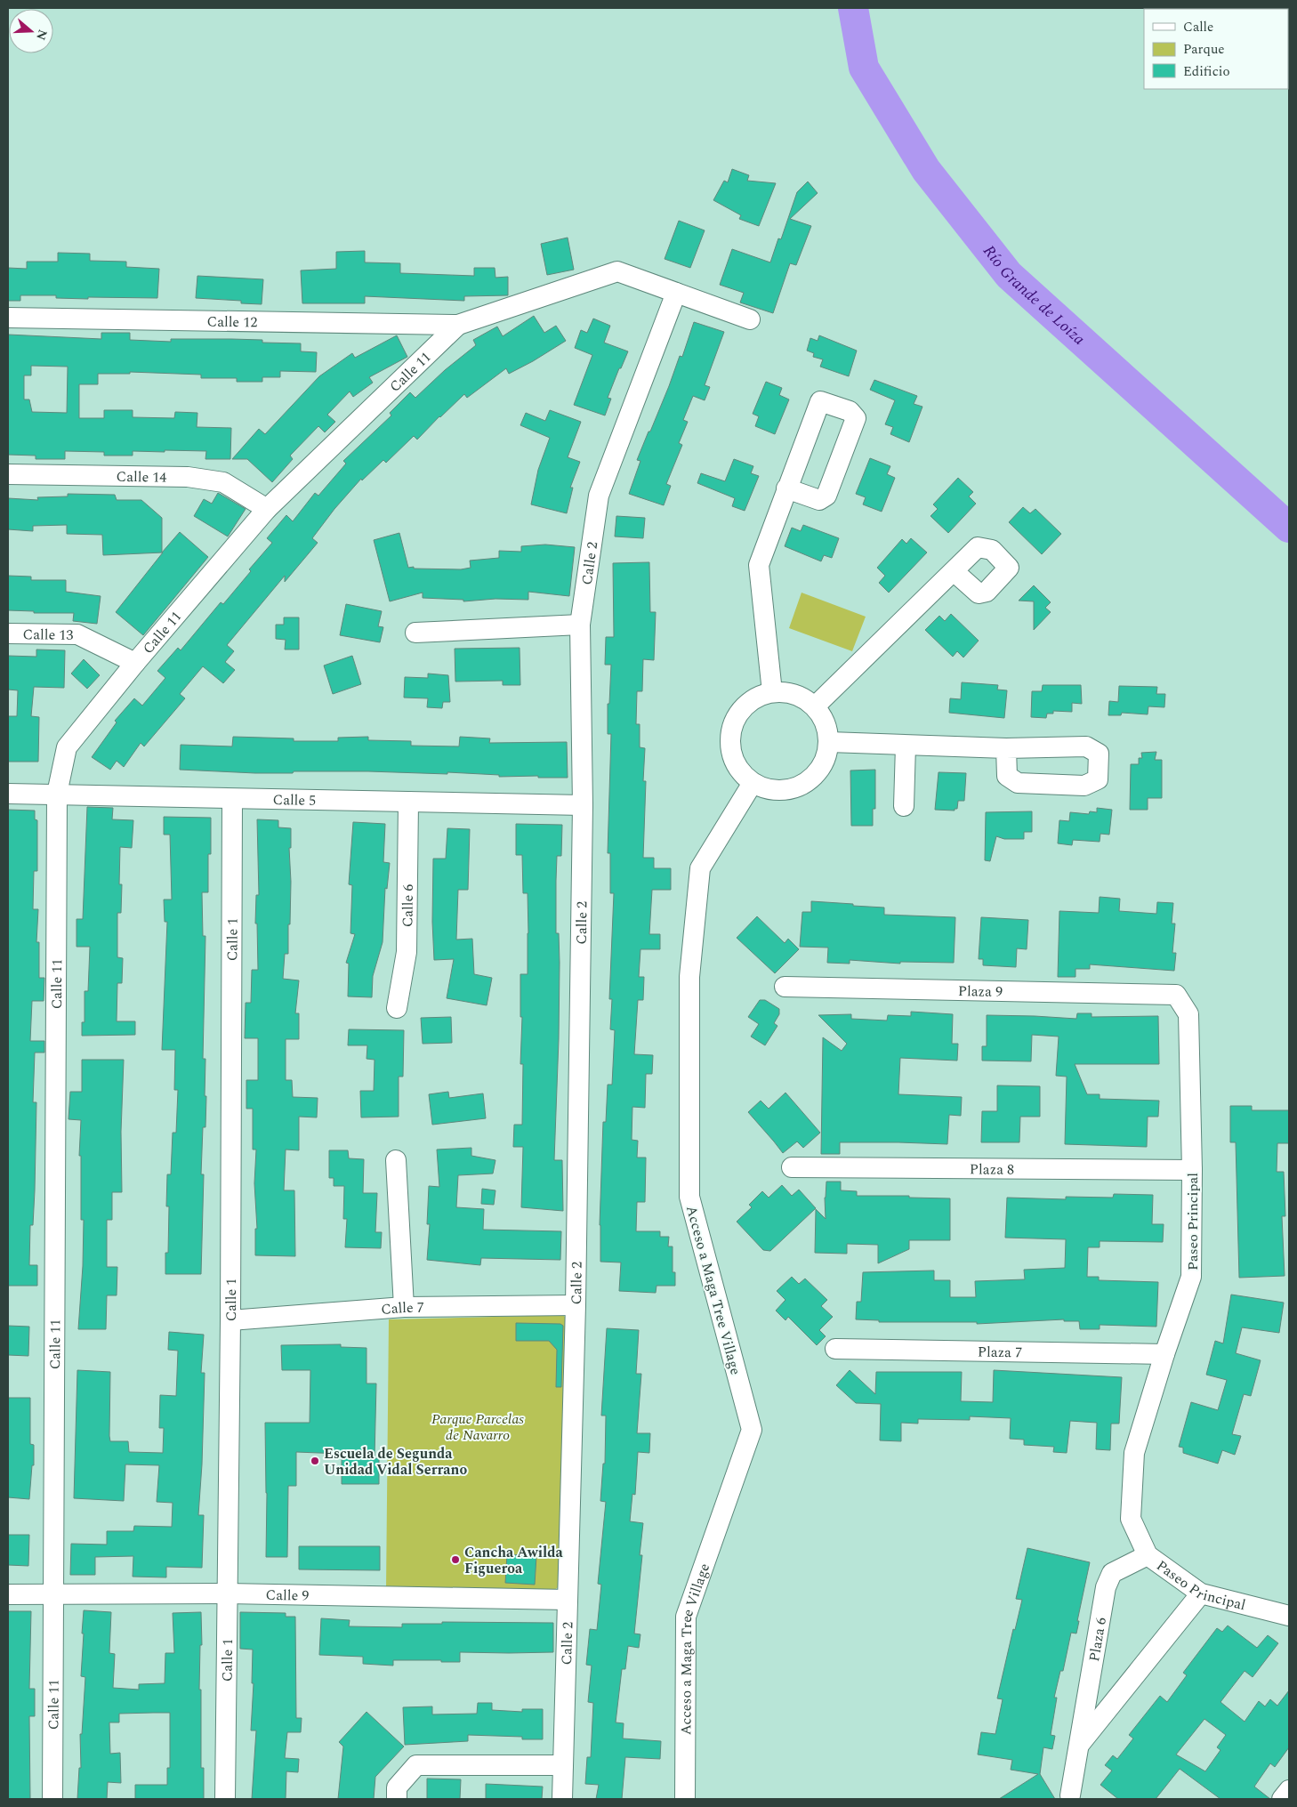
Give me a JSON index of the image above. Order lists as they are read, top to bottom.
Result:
{
  "streets": {
    "street": [
      "Calle 12",
      "Calle 11",
      "Calle 14",
      "Calle 2",
      "Calle 13",
      "Calle 5",
      "Calle 6",
      "Calle 1",
      "Plaza 9",
      "Plaza 8",
      "Paseo Principal",
      "Acceso a Maga Tree Village",
      "Calle 7",
      "Plaza 7",
      "Calle 9",
      "Plaza 6"
    ]
  },
  "crossings": [
    ["Calle 12", "Calle 11"],
    ["Calle 11", "Calle 14"],
    ["Calle 11", "Calle 13"],
    ["Calle 11", "Calle 5"],
    ["Calle 11", "Calle 9"],
    ["Calle 2", "Calle 5"],
    ["Calle 2", "Calle 7"],
    ["Calle 2", "Calle 9"],
    ["Calle 5", "Calle 6"],
    ["Calle 5", "Calle 1"],
    ["Calle 1", "Calle 7"],
    ["Calle 1", "Calle 9"],
    ["Plaza 9", "Paseo Principal"],
    ["Plaza 8", "Paseo Principal"],
    ["Paseo Principal", "Plaza 7"],
    ["Paseo Principal", "Plaza 6"]
  ],
  "water": ["Río Grande de Loíza"],
  "parks": ["Parque Parcelas de Navarro"],
  "places": ["Escuela de Segunda Unidad Vidal Serrano", "Cancha Awilda Figueroa"],
  "legend": ["Calle", "Parque", "Edificio"],
  "north": "right"
}
